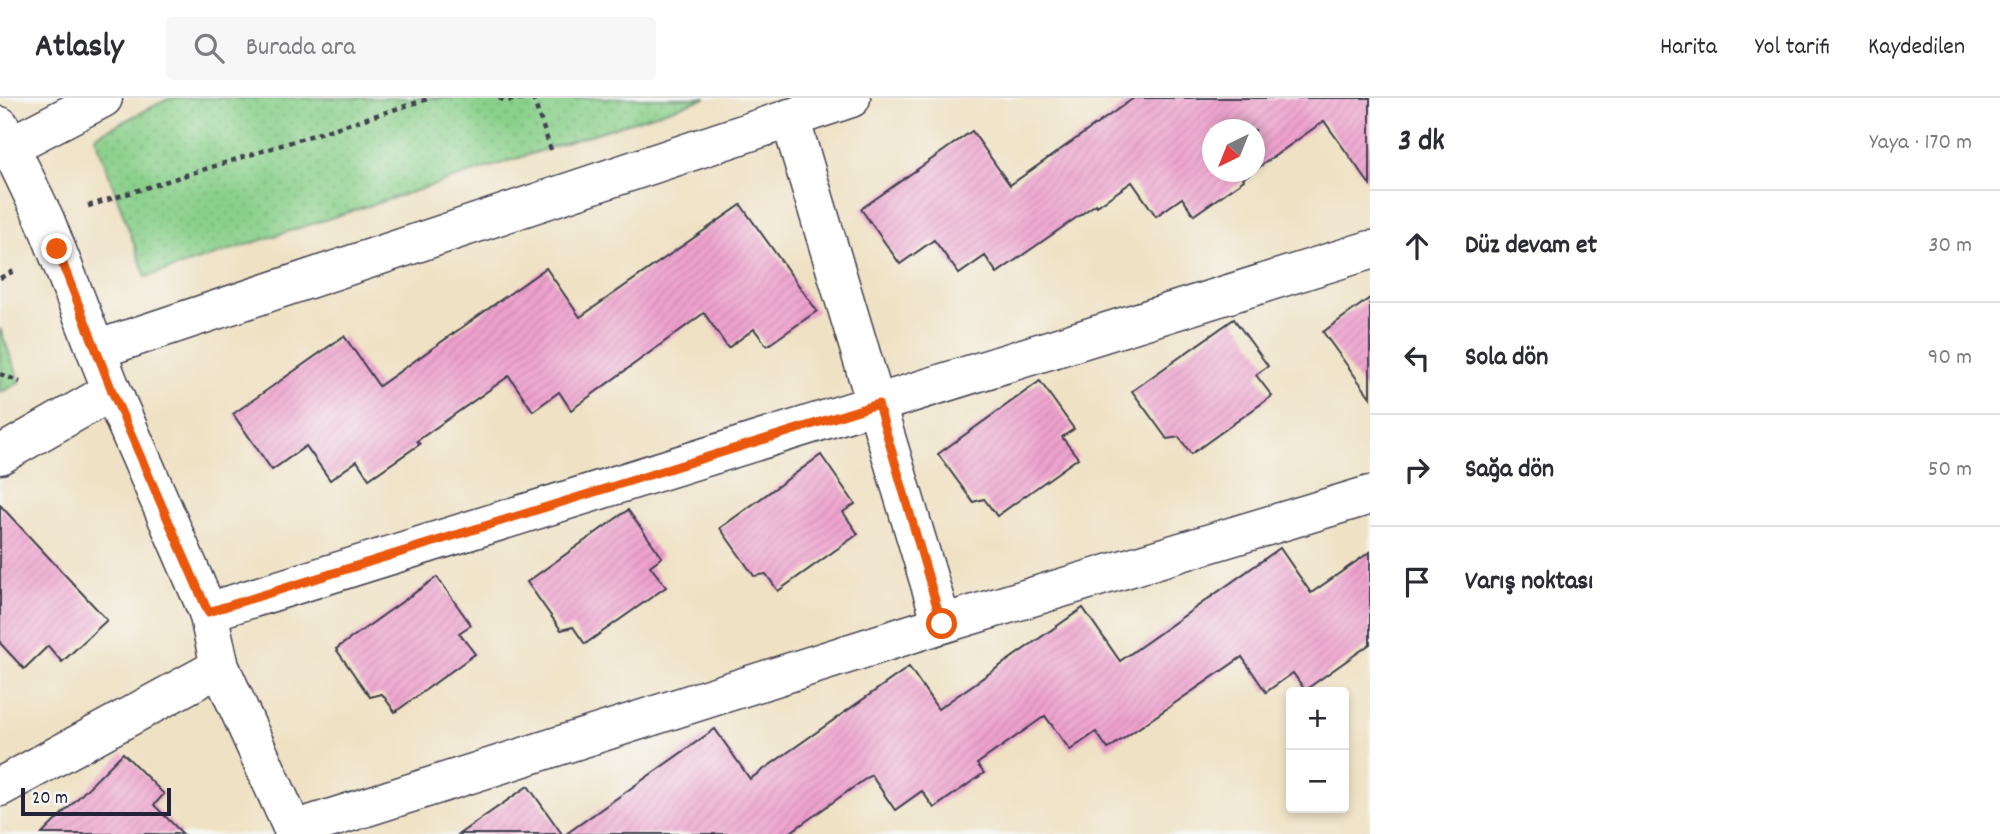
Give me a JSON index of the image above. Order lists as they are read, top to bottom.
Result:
{
  "scale_bar": "20 m",
  "north": "bottom left",
  "page": {
    "header": "Atlasly",
    "search": "Burada ara",
    "nav": ["Harita", "Yol tarifi", "Kaydedilen"],
    "heading": ["3 dk", "Yaya · 170 m"],
    "list": [
      ["Düz devam et", "30 m"],
      ["Sola dön", "90 m"],
      ["Sağa dön", "50 m"],
      "Varış noktası"
    ],
    "map_buttons": ["+", "−"],
    "scale": "20 m"
  }
}
